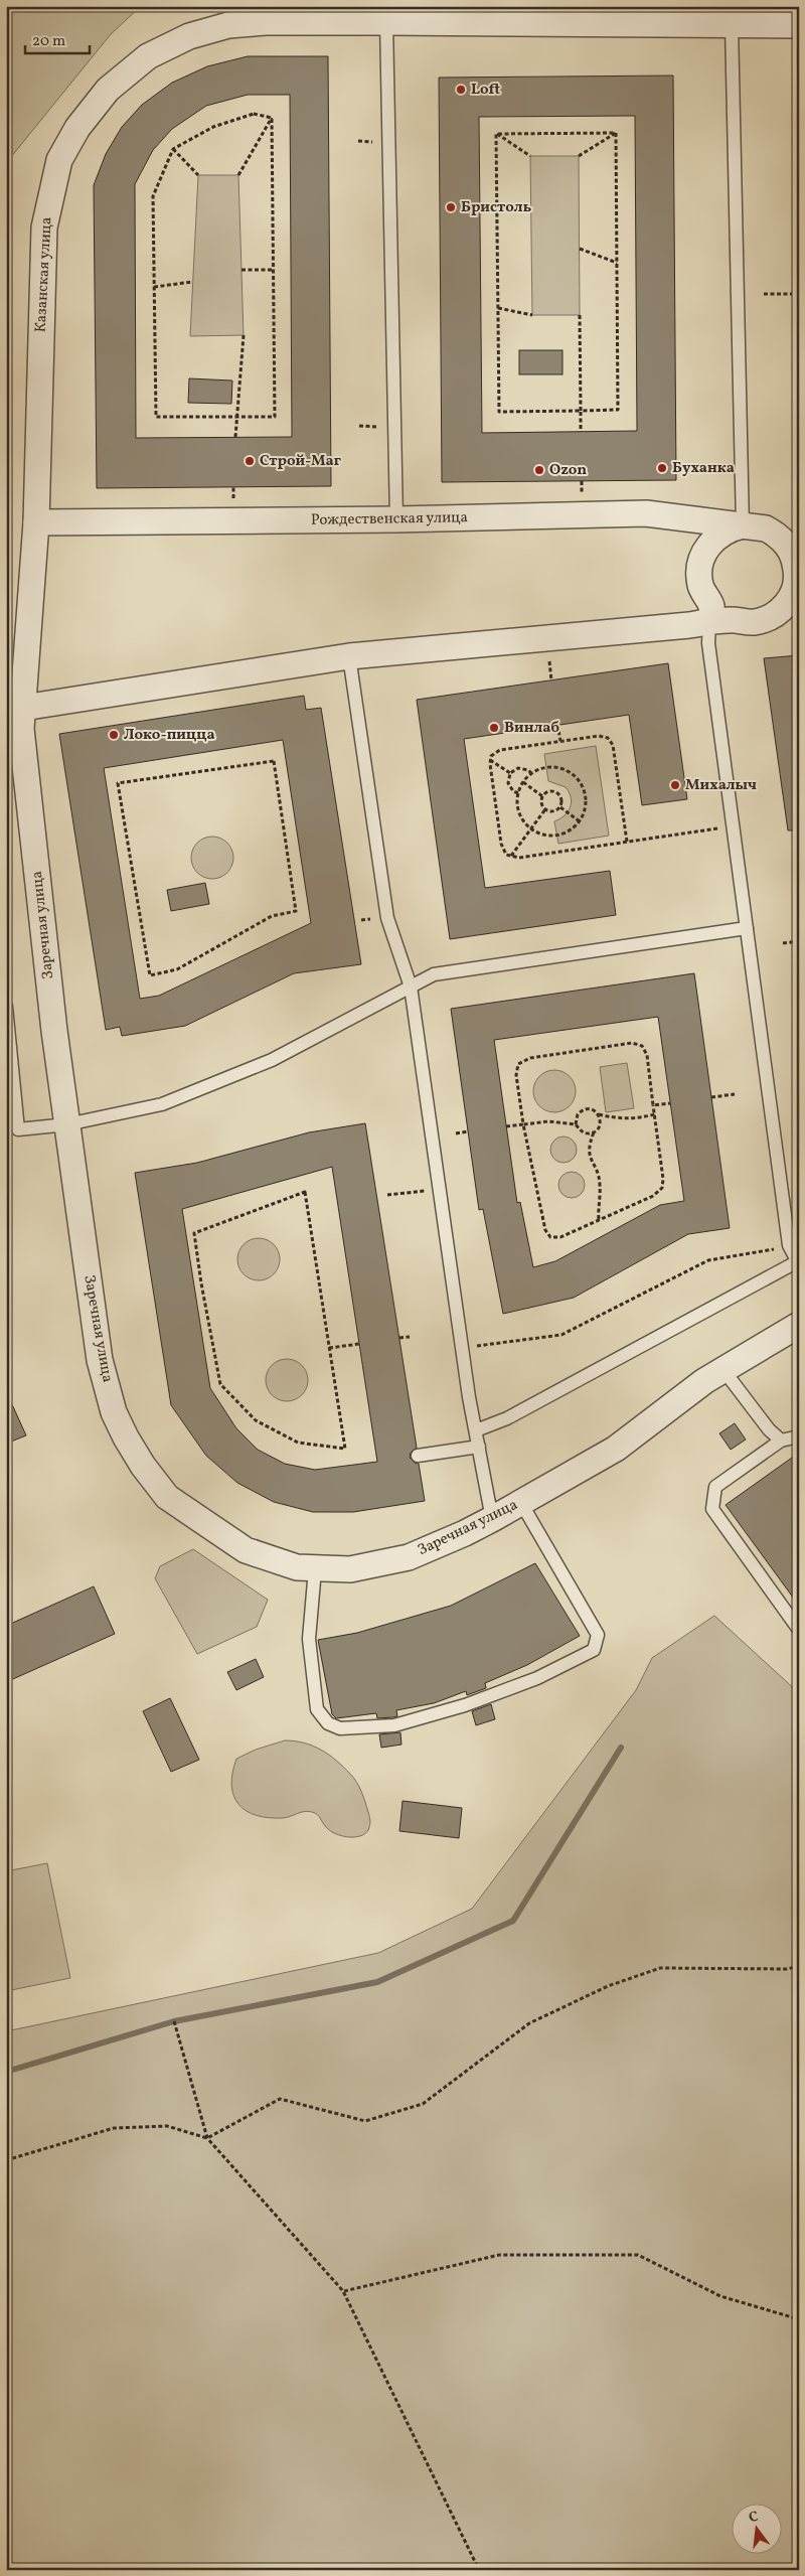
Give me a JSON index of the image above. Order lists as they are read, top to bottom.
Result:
{
  "streets": {
    "street": ["Казанская улица", "Рождественская улица", "Заречная улица"]
  },
  "crossings": [
    ["Казанская улица", "Рождественская улица"],
    ["Казанская улица", "Заречная улица"],
    ["Рождественская улица", "Заречная улица"]
  ],
  "places": [
    "Loft",
    "Бристоль",
    "Строй-Маг",
    "Буханка",
    "Ozon",
    "Винлаб",
    "Локо-пицца",
    "Михалыч"
  ],
  "scale_bar": "20 m",
  "north": "top"
}
